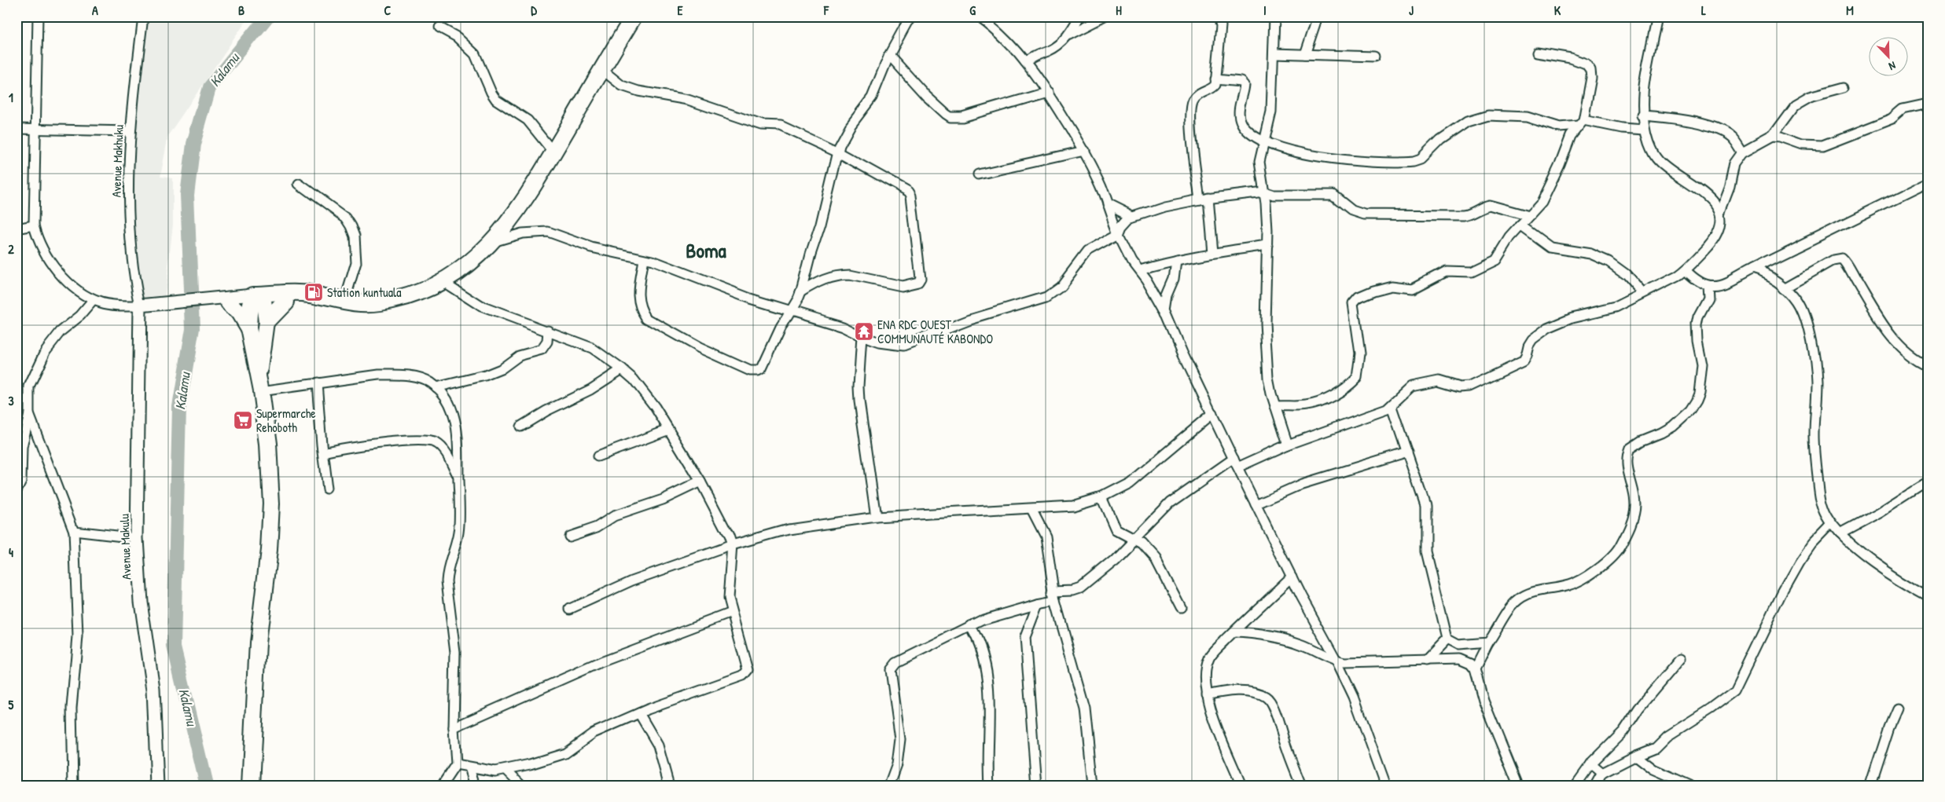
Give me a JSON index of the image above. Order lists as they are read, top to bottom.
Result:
{
  "streets": {
    "main road": ["Avenue Makulu"],
    "street": ["Avenue Makhuku"]
  },
  "crossings": [
    ["Avenue Makhuku", "Avenue Makulu"]
  ],
  "districts": ["Boma"],
  "water": ["Kalamu"],
  "places": {
    "fuel station": ["Station kuntuala"],
    "temple": ["ENA RDC OUEST COMMUNAUTÉ KABONDO"],
    "supermarket": ["Supermarche Rehoboth"]
  },
  "north": "bottom right",
  "grid": {
    "columns": [
      "A",
      "B",
      "C",
      "D",
      "E",
      "F",
      "G",
      "H",
      "I",
      "J",
      "K",
      "L",
      "M"
    ],
    "rows": [
      "1",
      "2",
      "3",
      "4",
      "5"
    ]
  }
}
